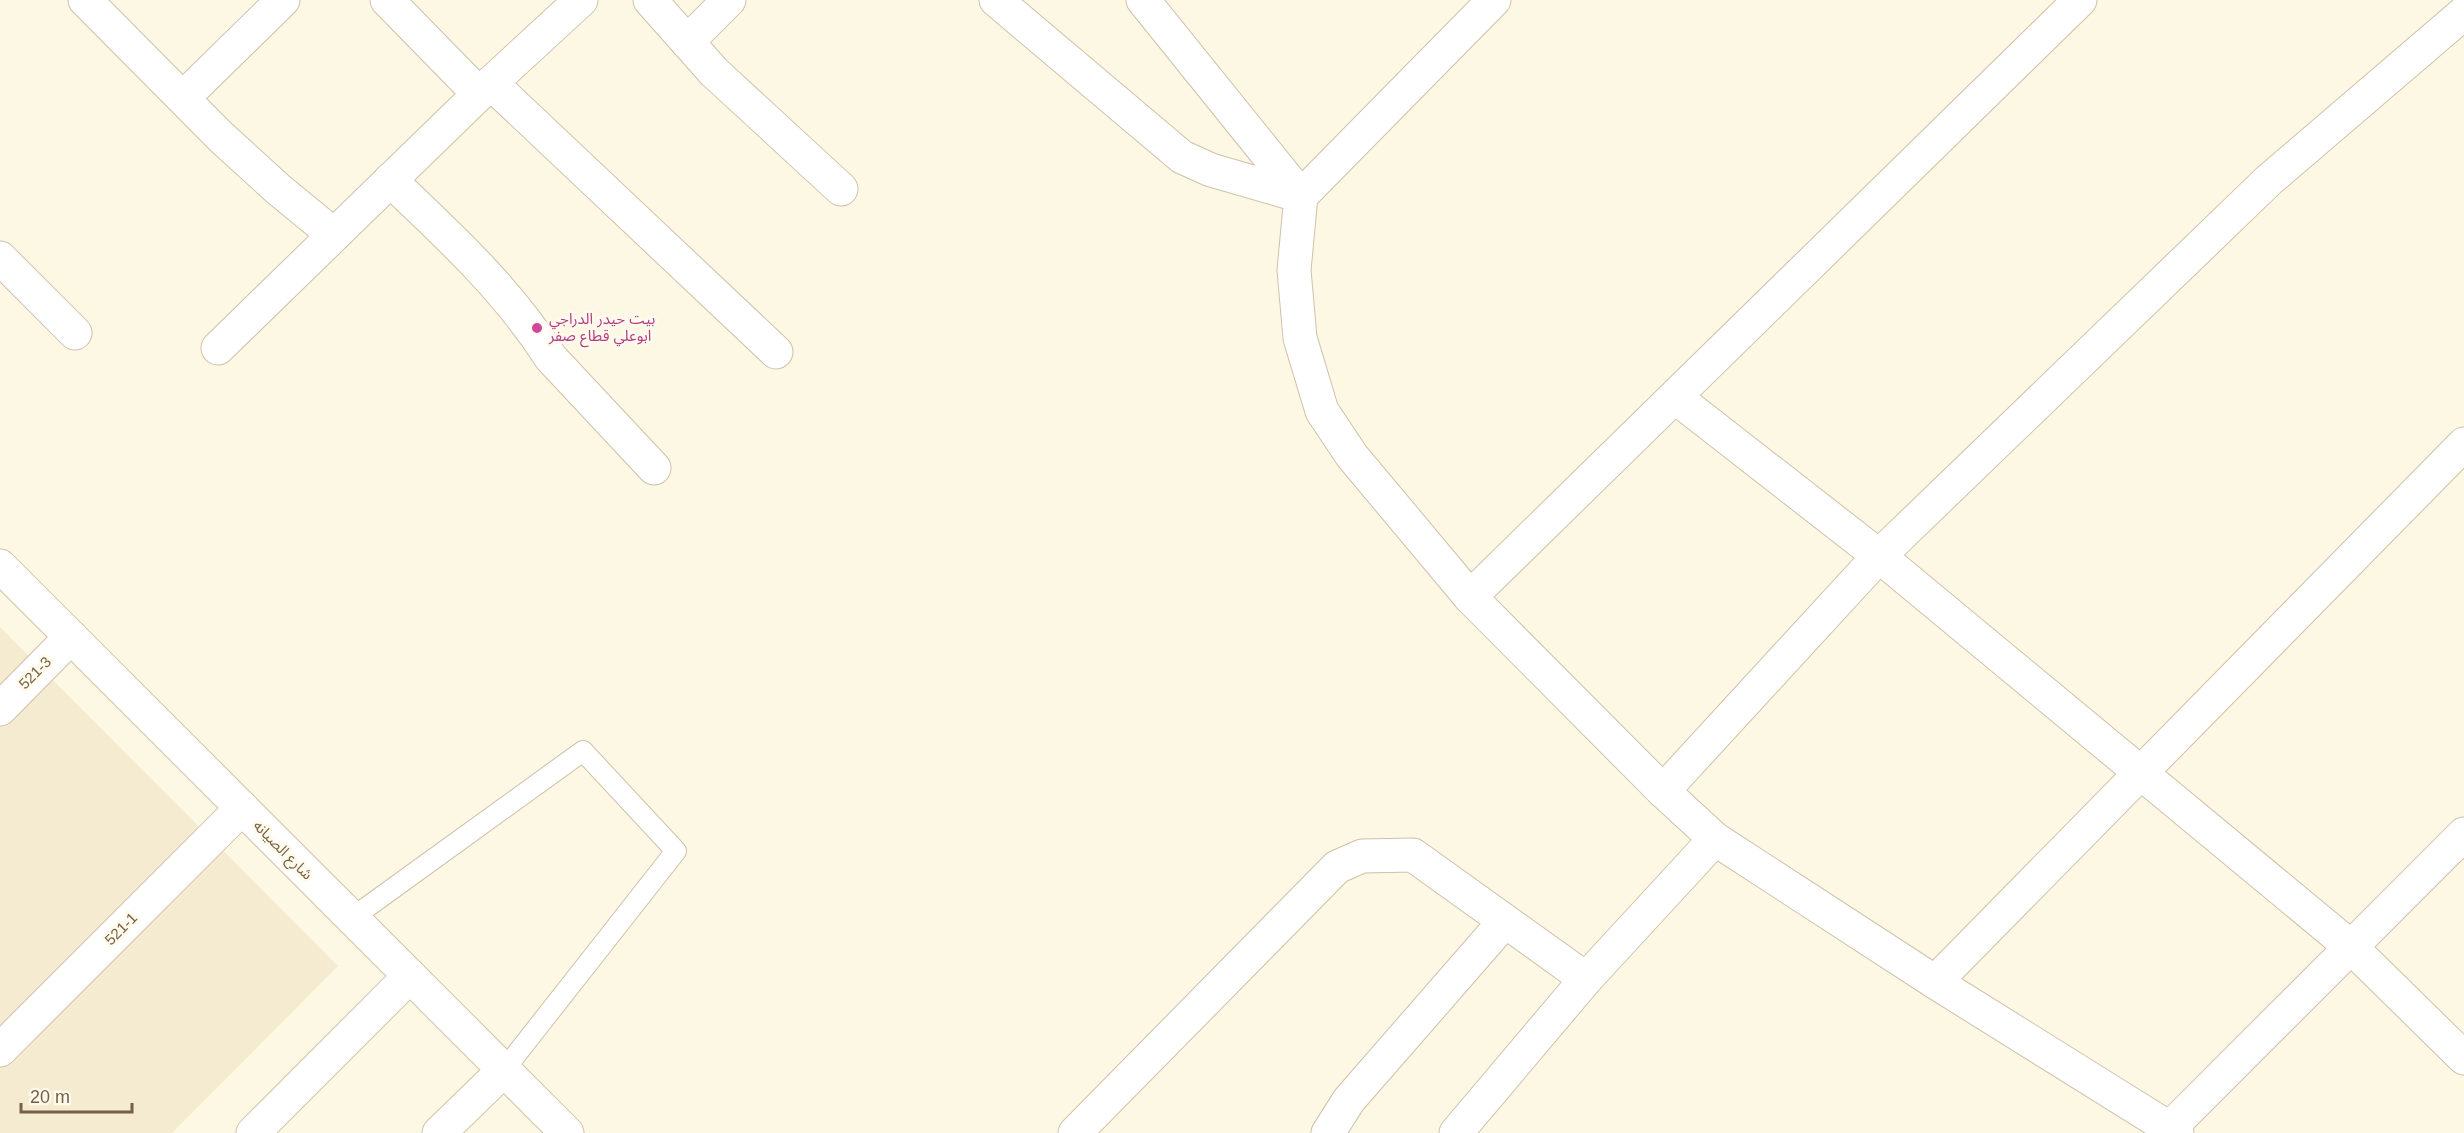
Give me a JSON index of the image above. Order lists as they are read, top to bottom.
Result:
{
  "streets": {
    "street": ["521-3", "شارع الصيانه", "521-1"]
  },
  "crossings": [
    ["521-3", "شارع الصيانه"],
    ["شارع الصيانه", "521-1"]
  ],
  "places": ["بيت حيدر الدراجي ابوعلي قطاع صفر"],
  "scale_bar": "20 m"
}
